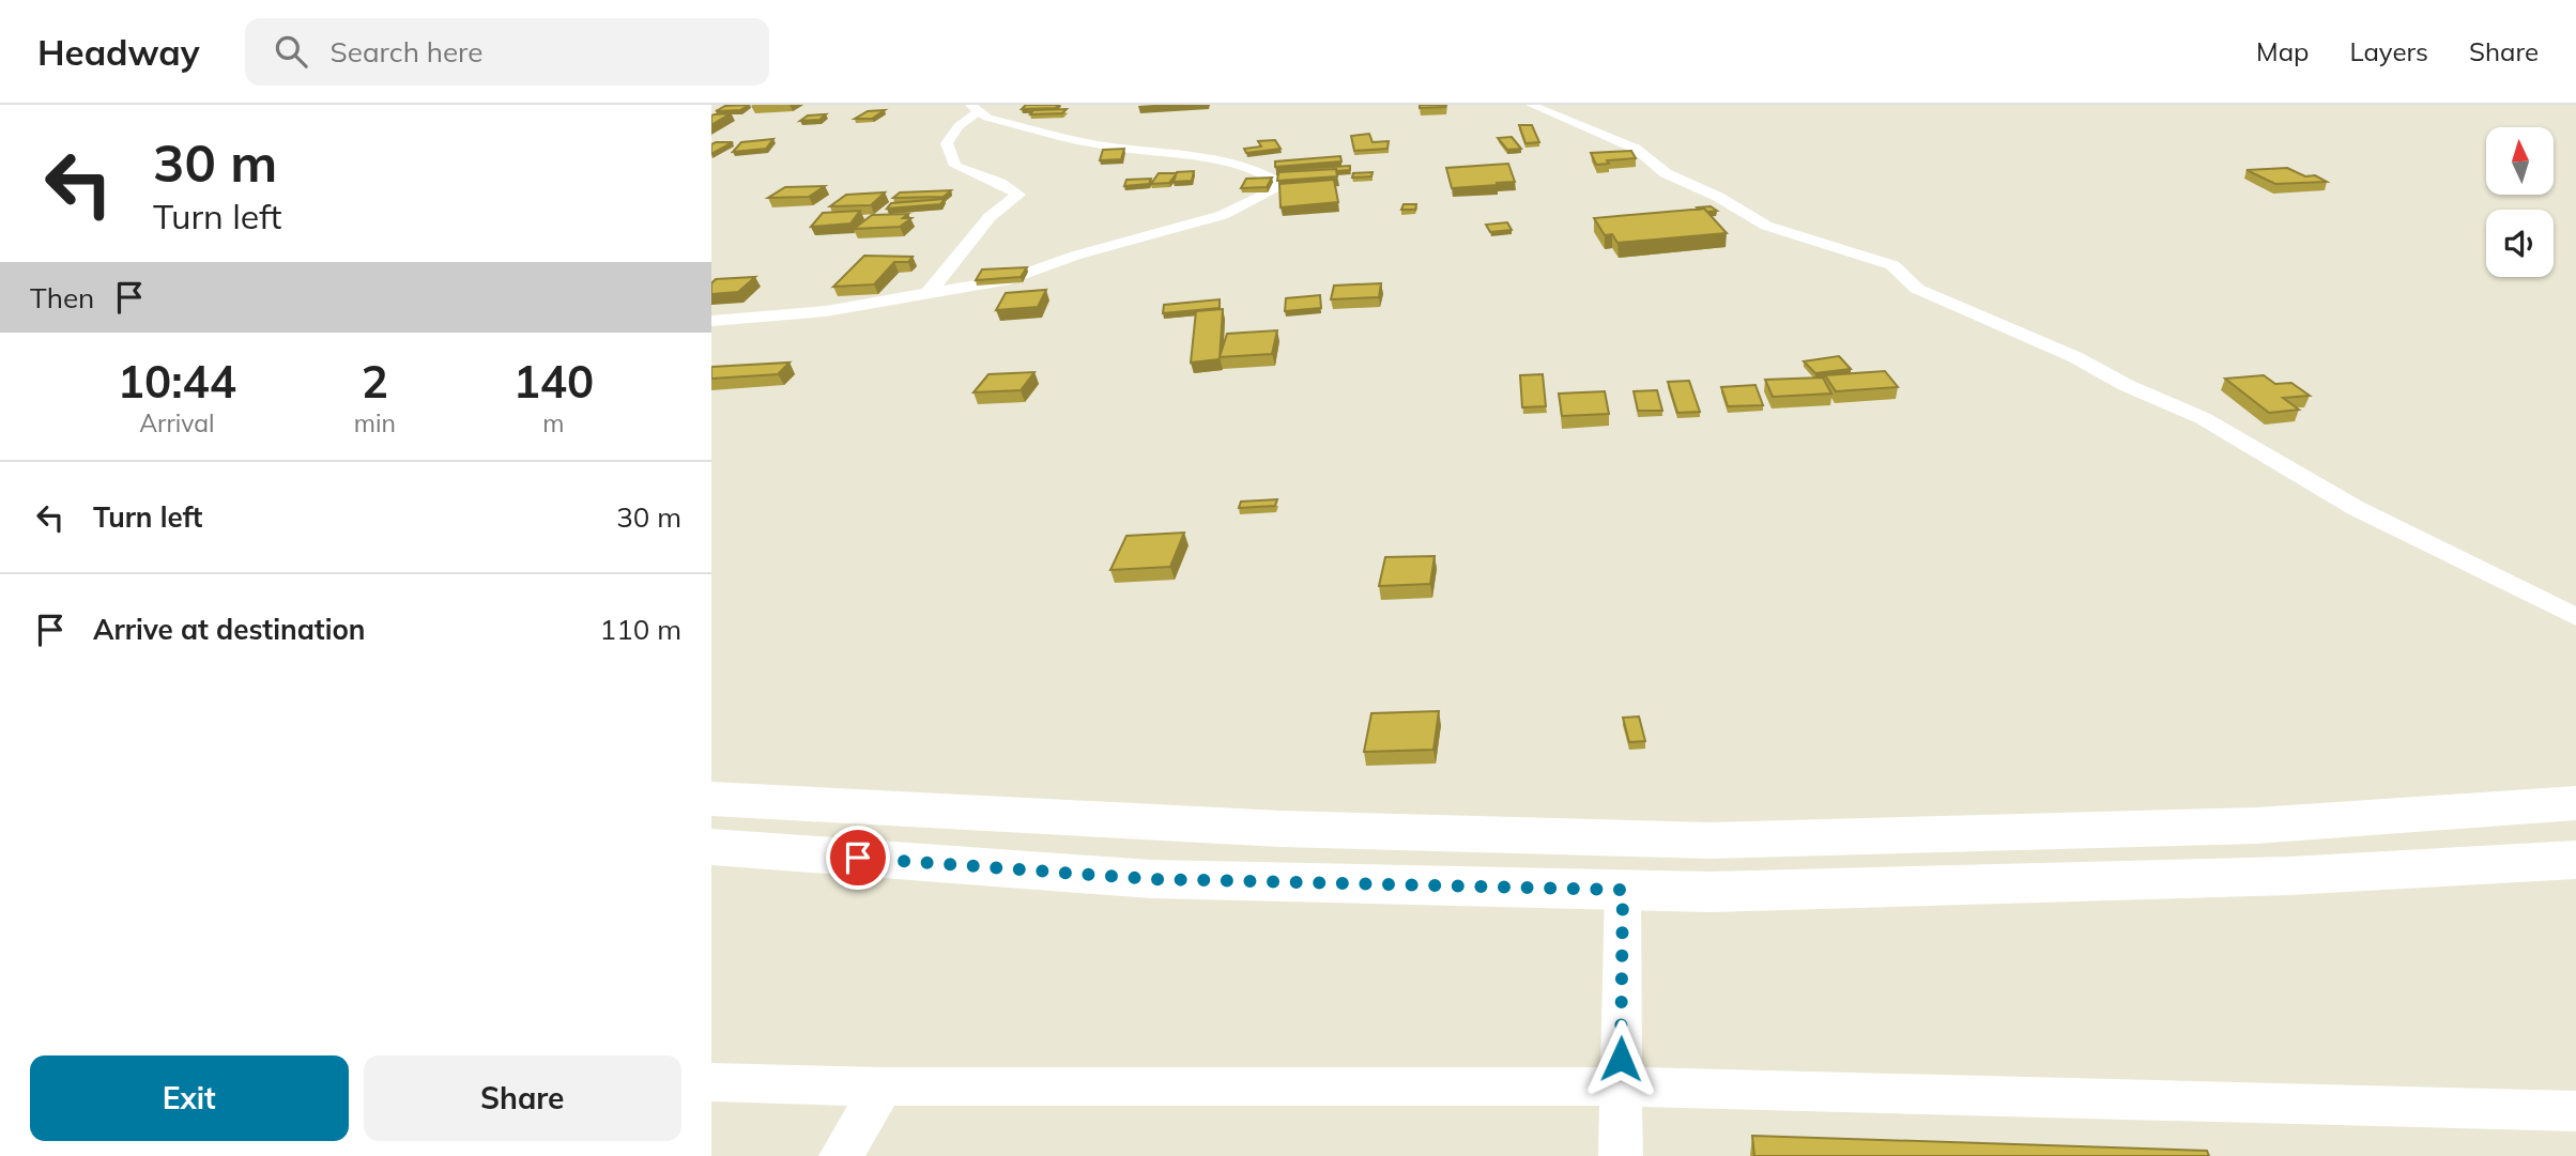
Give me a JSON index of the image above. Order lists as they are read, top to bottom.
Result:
{
  "north": "top",
  "page": {
    "header": "Headway",
    "search": "Search here",
    "nav": ["Map", "Layers", "Share"],
    "turn": ["30 m", "Turn left"],
    "then": "Then",
    "eta": [
      "10:44",
      "Arrival",
      "2",
      "min",
      "140",
      "m"
    ],
    "list": [
      {
        "name": "Turn left",
        "value": "30 m"
      },
      {
        "name": "Arrive at destination",
        "value": "110 m"
      }
    ],
    "buttons": ["Exit", "Share"]
  }
}
